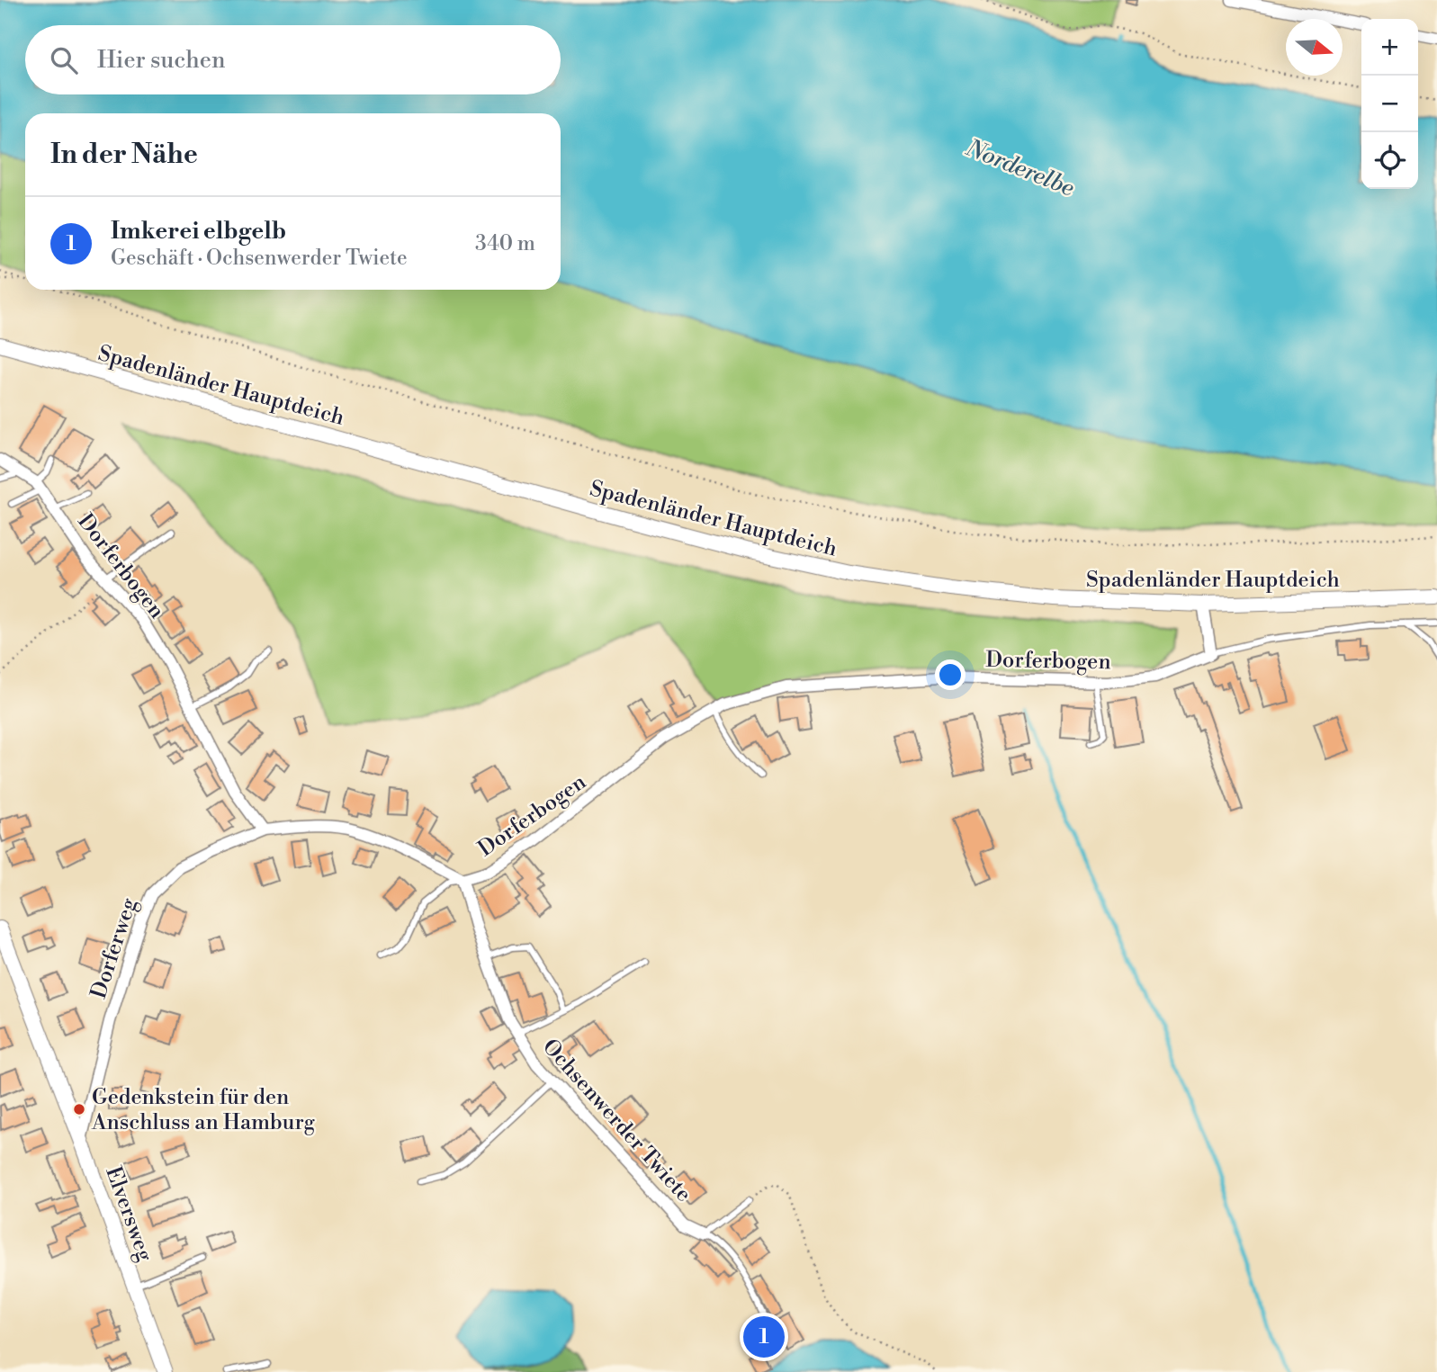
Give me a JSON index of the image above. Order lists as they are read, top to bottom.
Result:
{
  "streets": {
    "street": [
      "Spadenländer Hauptdeich",
      "Dorferbogen",
      "Dorferweg",
      "Ochsenwerder Twiete",
      "Elversweg"
    ]
  },
  "crossings": [
    ["Dorferbogen", "Dorferweg"],
    ["Dorferbogen", "Ochsenwerder Twiete"],
    ["Dorferweg", "Elversweg"]
  ],
  "water": ["Norderelbe"],
  "places": ["Gedenkstein für den Anschluss an Hamburg"],
  "north": "right",
  "page": {
    "map_buttons": ["+", "−"],
    "search": "Hier suchen",
    "heading": "In der Nähe",
    "list": [
      {
        "mark": "1",
        "name": "Imkerei elbgelb",
        "note": "Geschäft · Ochsenwerder Twiete",
        "value": "340 m"
      }
    ],
    "pins": "1"
  }
}
